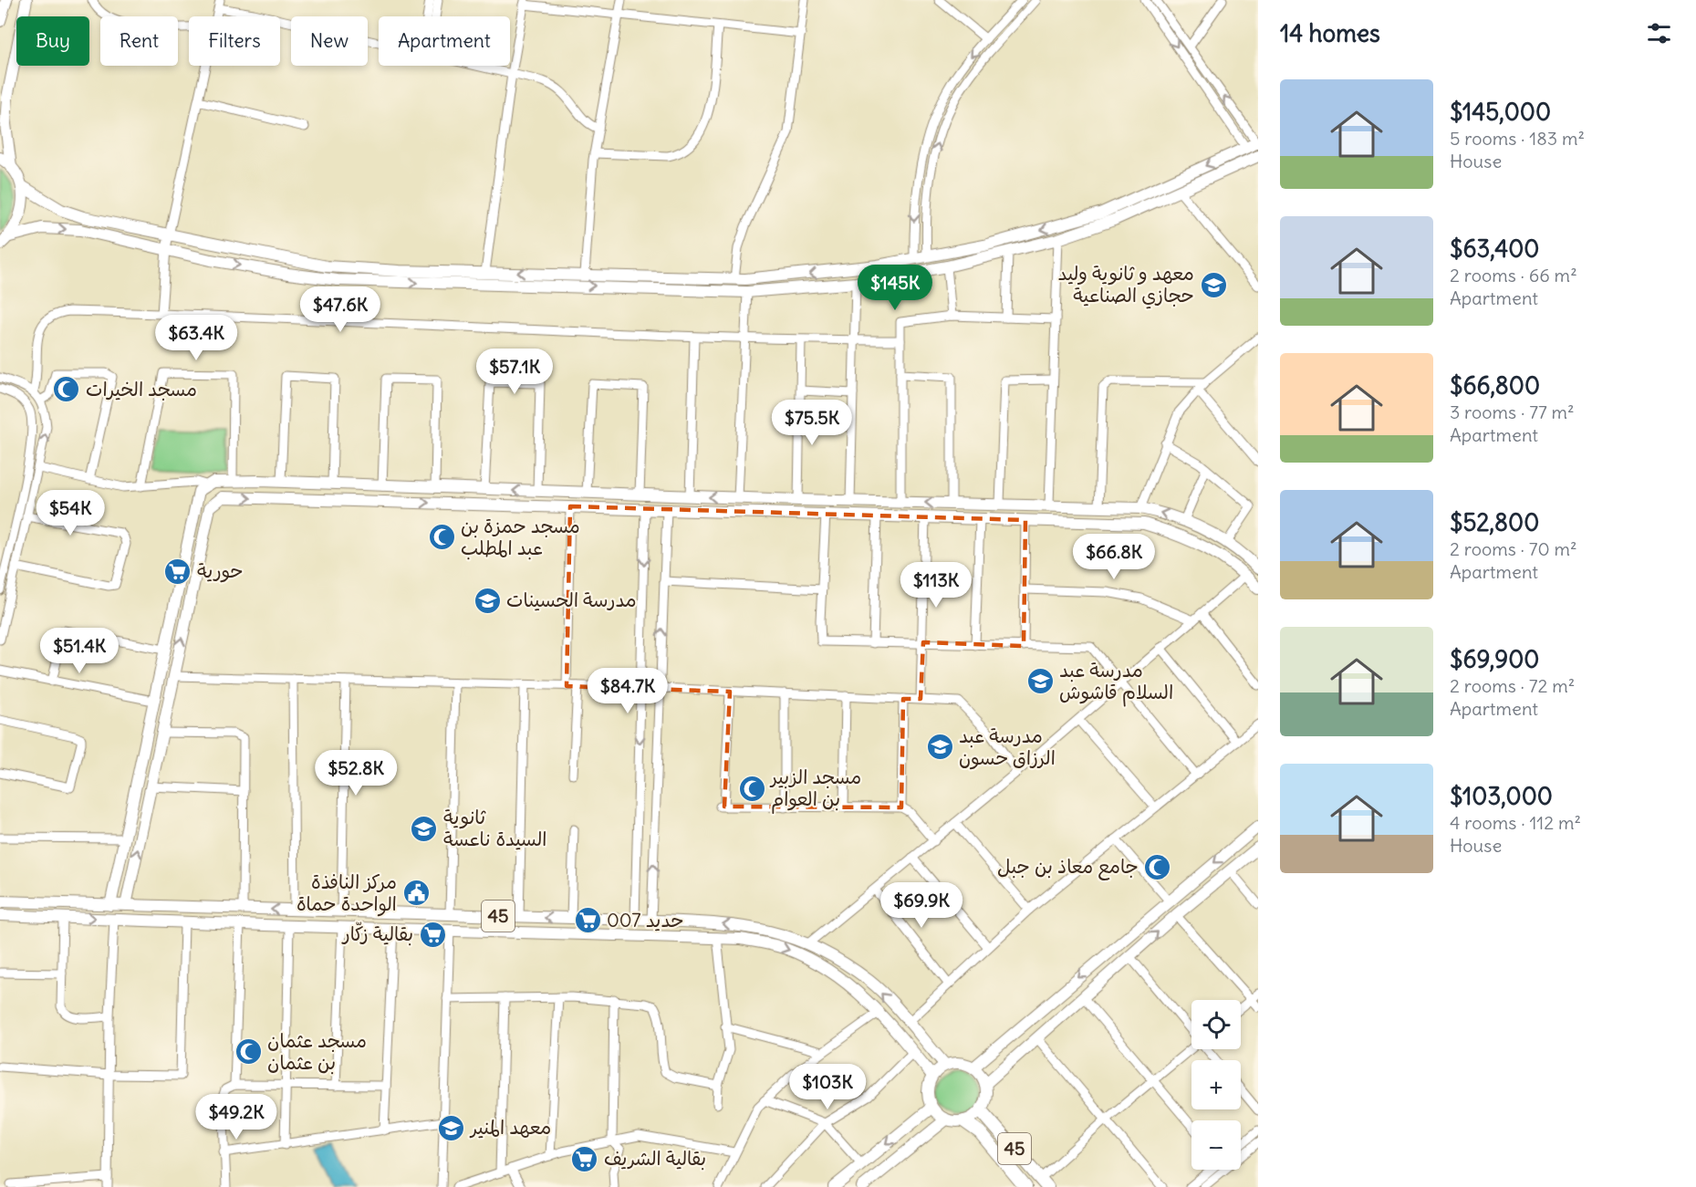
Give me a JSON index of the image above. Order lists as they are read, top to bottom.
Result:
{
  "streets": {
    "highway": ["45"]
  },
  "places": {
    "school or university": [
      "معهد و ثانوية وليد حجازي الصناعية",
      "مدرسة الحسينات",
      "مدرسة عبد السلام قاشوش",
      "مدرسة عبد الرزاق حسون",
      "ثانوية السيدة ناعسة",
      "معهد المنير"
    ],
    "mosque": [
      "مسجد الخيرات",
      "مسجد حمزة بن عبد المطلب",
      "مسجد الزبير بن العوام",
      "جامع معاذ بن جبل",
      "مسجد عثمان بن عثمان"
    ],
    "supermarket": [
      "حورية",
      "حديد 007",
      "بقالية زكّار",
      "بقالية الشريف"
    ],
    "public building": ["مركز النافذة الواحدة حماة"]
  },
  "page": {
    "heading": "14 homes",
    "chip": [
      "Buy",
      "Rent",
      "Filters",
      "New",
      "Apartment"
    ],
    "list": [
      {
        "name": "$145,000",
        "note": "5 rooms · 183 m² · House"
      },
      {
        "name": "$63,400",
        "note": "2 rooms · 66 m² · Apartment"
      },
      {
        "name": "$66,800",
        "note": "3 rooms · 77 m² · Apartment"
      },
      {
        "name": "$52,800",
        "note": "2 rooms · 70 m² · Apartment"
      },
      {
        "name": "$69,900",
        "note": "2 rooms · 72 m² · Apartment"
      },
      {
        "name": "$103,000",
        "note": "4 rooms · 112 m² · House"
      }
    ],
    "price": [
      "$145K",
      "$47.6K",
      "$63.4K",
      "$57.1K",
      "$75.5K",
      "$54K",
      "$66.8K",
      "$113K",
      "$51.4K",
      "$84.7K",
      "$52.8K",
      "$69.9K",
      "$103K",
      "$49.2K"
    ],
    "map_buttons": ["+", "−"]
  }
}
